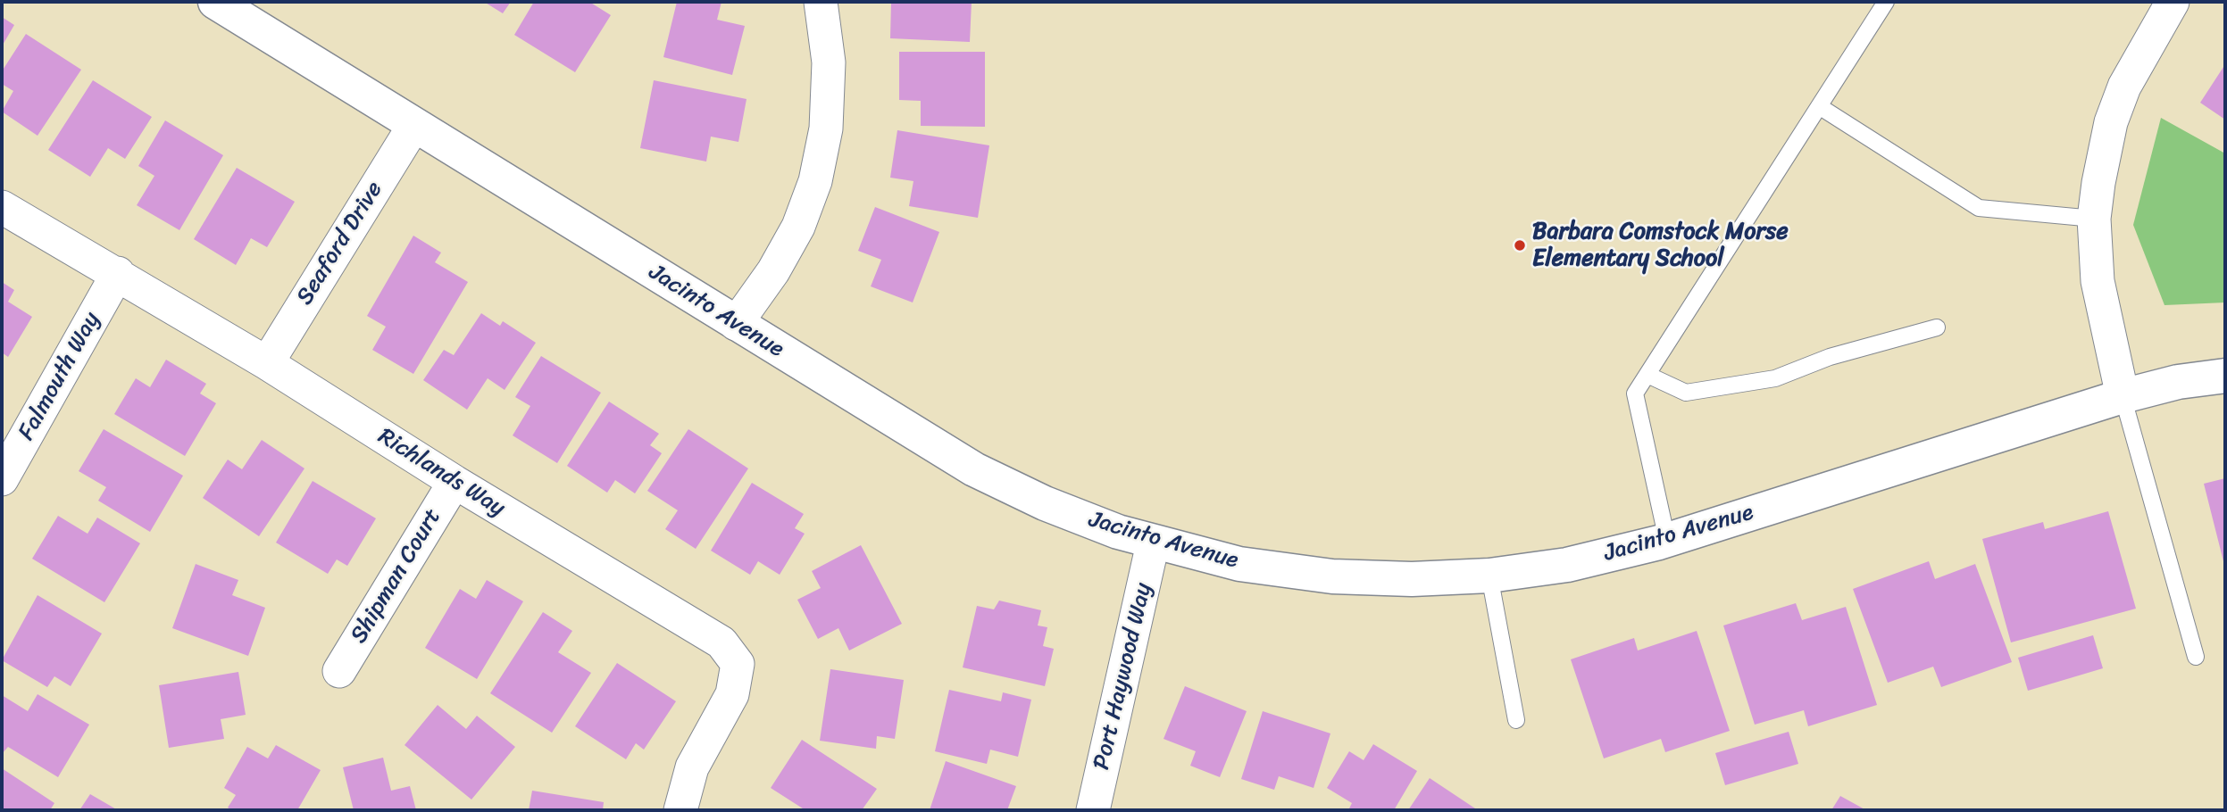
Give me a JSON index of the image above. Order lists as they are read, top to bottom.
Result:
{
  "streets": {
    "street": [
      "Seaford Drive",
      "Jacinto Avenue",
      "Falmouth Way",
      "Richlands Way",
      "Shipman Court",
      "Port Haywood Way"
    ]
  },
  "crossings": [
    ["Seaford Drive", "Jacinto Avenue"],
    ["Seaford Drive", "Richlands Way"],
    ["Jacinto Avenue", "Port Haywood Way"],
    ["Falmouth Way", "Richlands Way"],
    ["Richlands Way", "Shipman Court"]
  ],
  "places": ["Barbara Comstock Morse Elementary School"]
}
